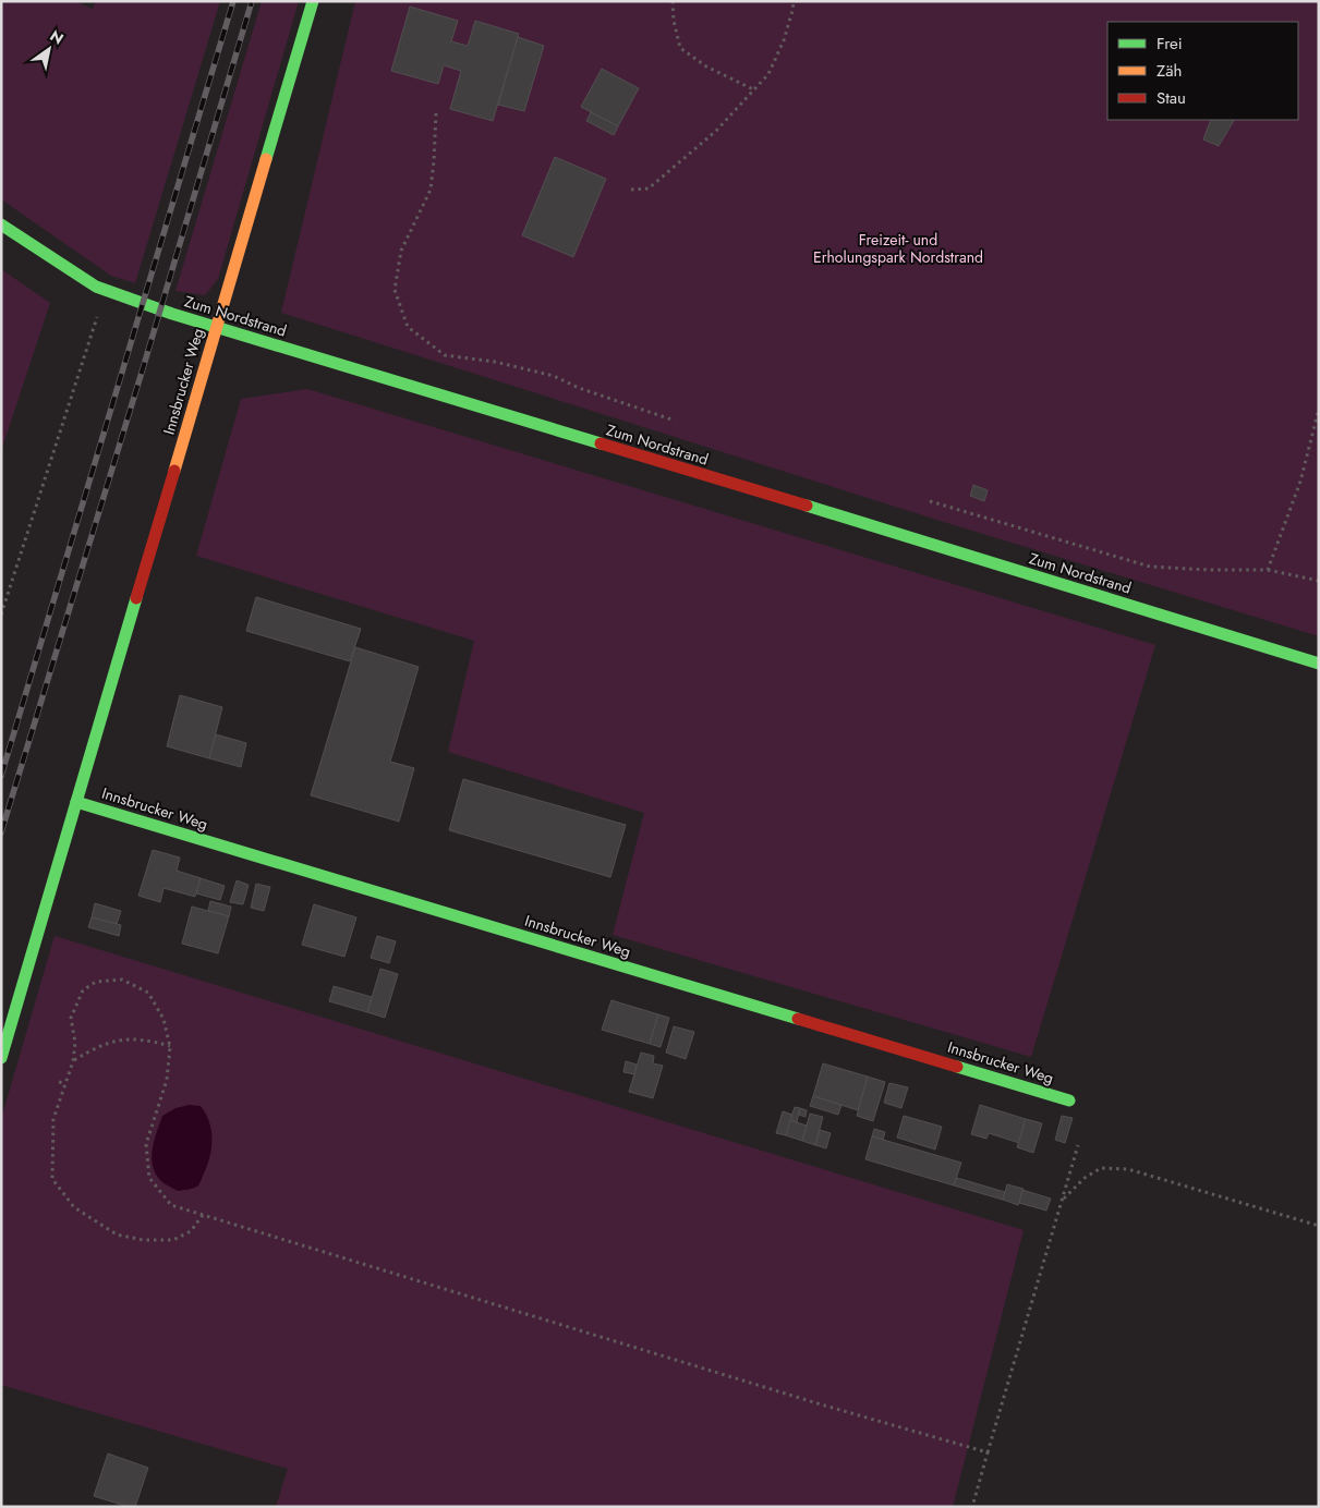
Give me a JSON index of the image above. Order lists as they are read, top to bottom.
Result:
{
  "streets": {
    "street": ["Zum Nordstrand", "Innsbrucker Weg"]
  },
  "crossings": [
    ["Zum Nordstrand", "Innsbrucker Weg"]
  ],
  "parks": ["Freizeit- und Erholungspark Nordstrand"],
  "legend": ["Frei", "Zäh", "Stau"],
  "north": "top right"
}
